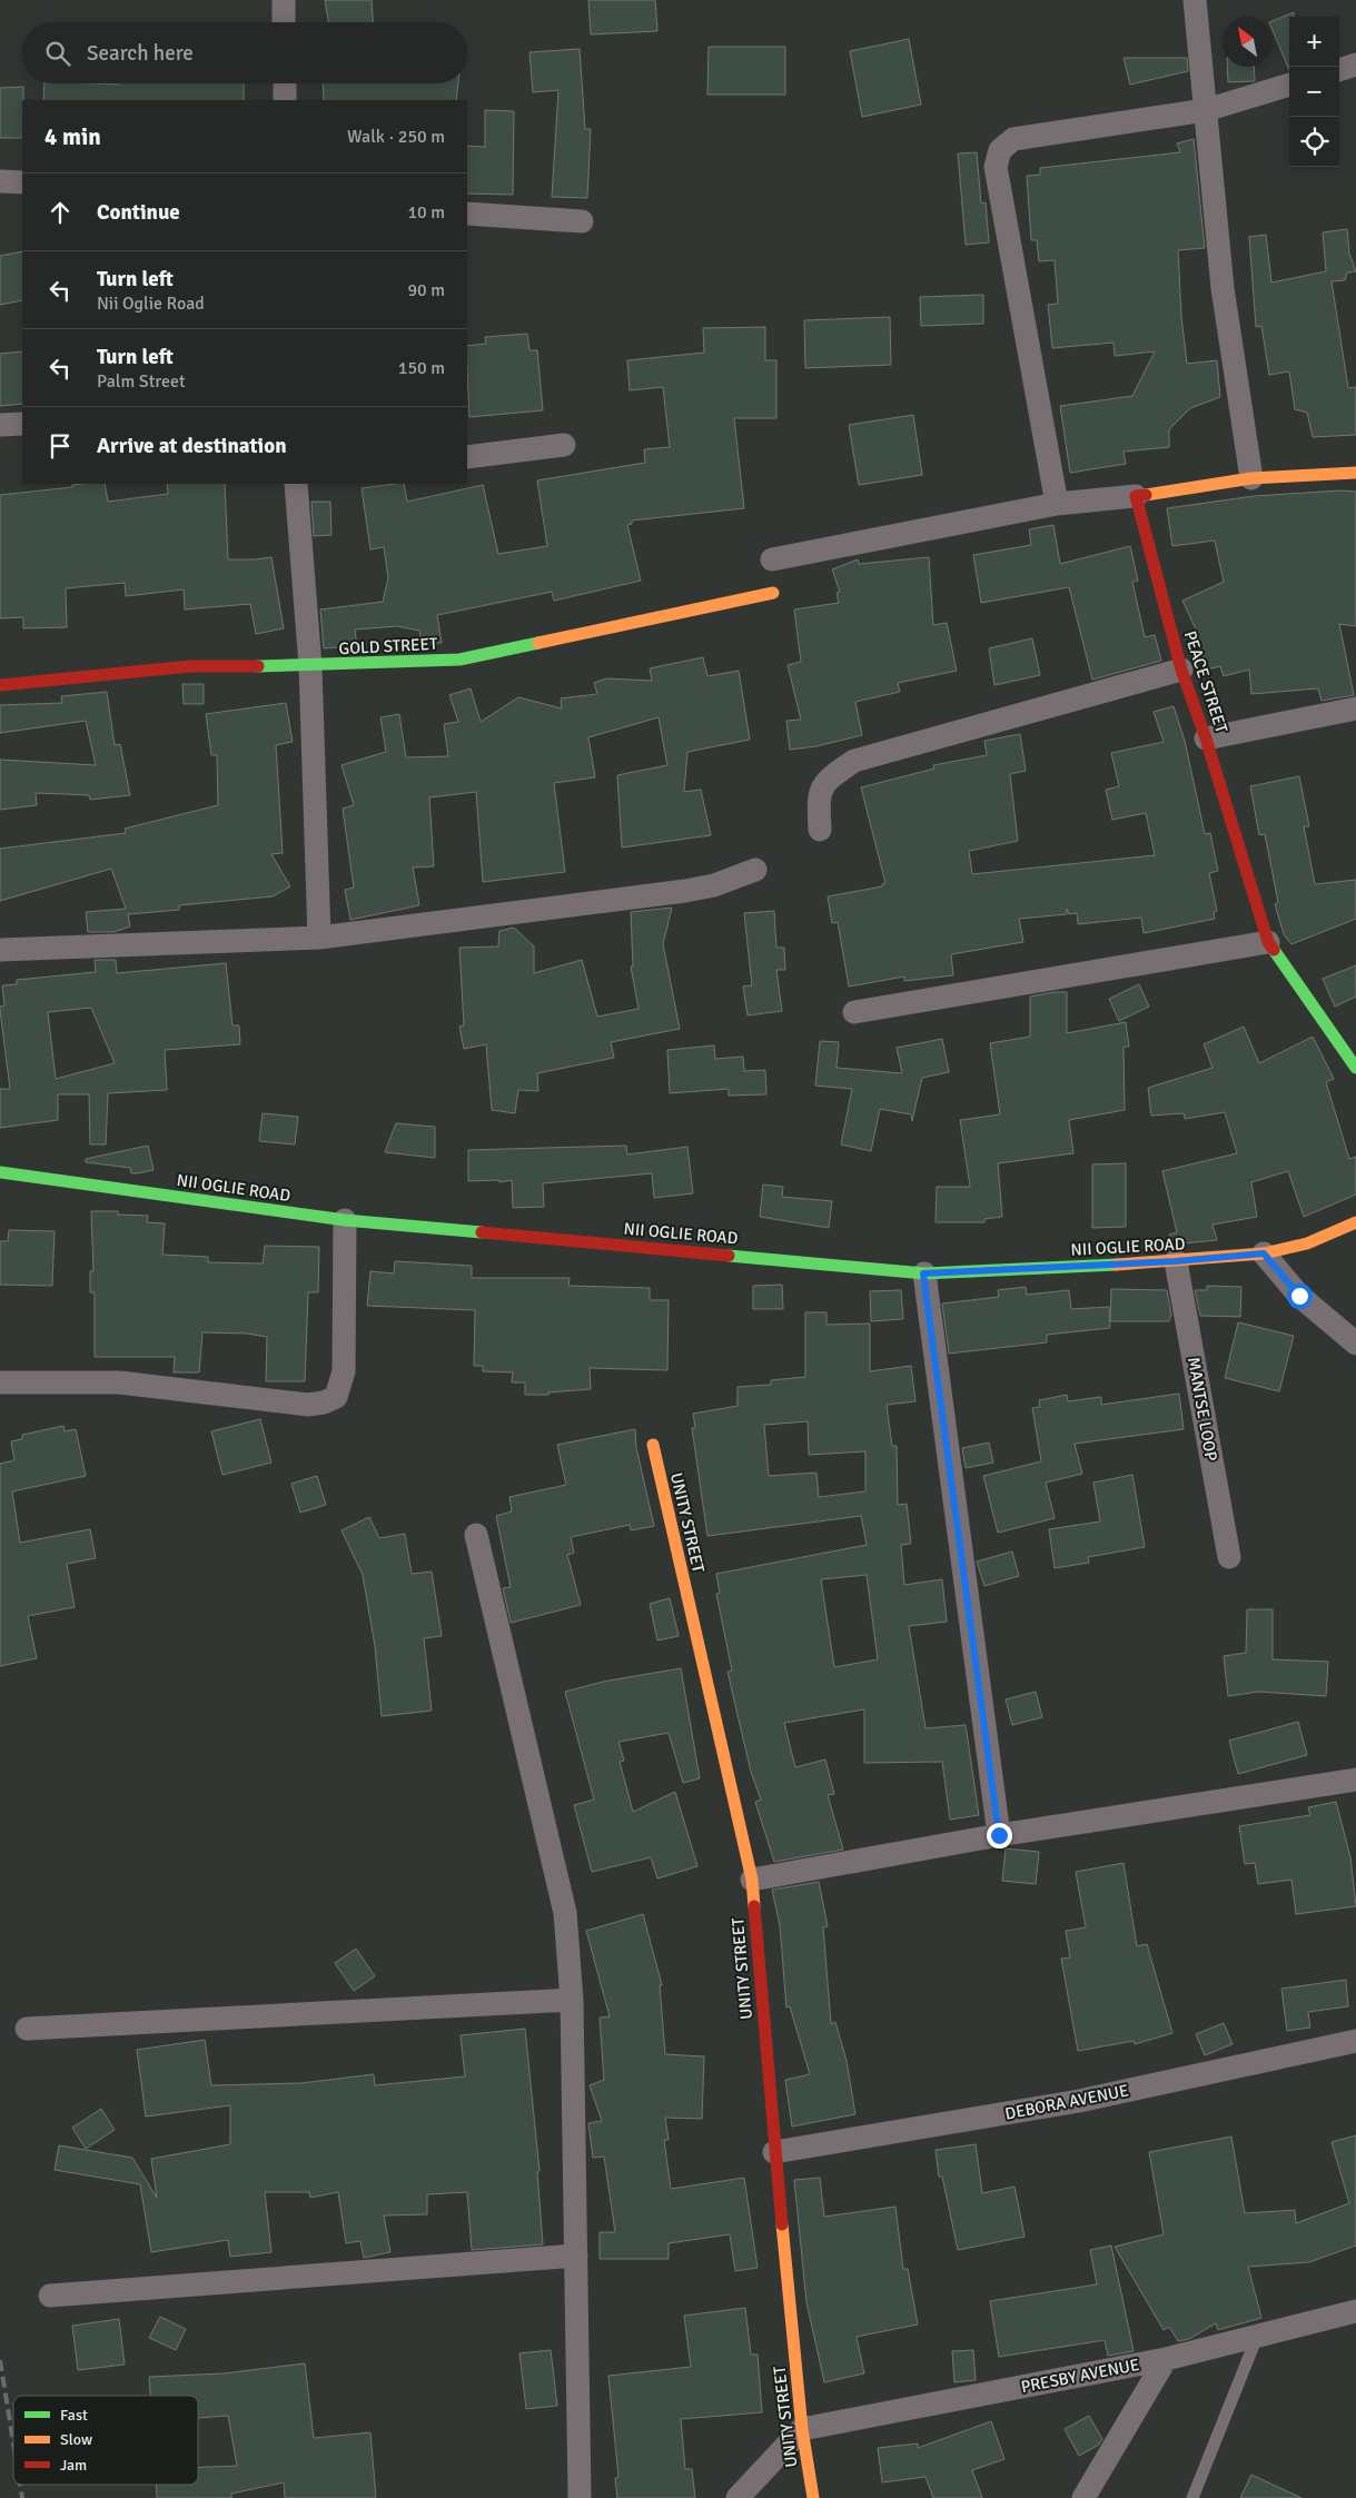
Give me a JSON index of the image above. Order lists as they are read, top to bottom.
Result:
{
  "streets": {
    "street": [
      "GOLD STREET",
      "PEACE STREET",
      "NII OGLIE ROAD",
      "MANTSE LOOP",
      "UNITY STREET",
      "DEBORA AVENUE",
      "PRESBY AVENUE"
    ]
  },
  "crossings": [
    ["NII OGLIE ROAD", "MANTSE LOOP"],
    ["UNITY STREET", "DEBORA AVENUE"],
    ["UNITY STREET", "PRESBY AVENUE"]
  ],
  "legend": ["Fast", "Slow", "Jam"],
  "north": "top left",
  "page": {
    "map_buttons": ["+", "−"],
    "search": "Search here",
    "heading": ["4 min", "Walk · 250 m"],
    "list": [
      ["Continue", "10 m"],
      ["Turn left", "Nii Oglie Road", "90 m"],
      ["Turn left", "Palm Street", "150 m"],
      "Arrive at destination"
    ]
  }
}
